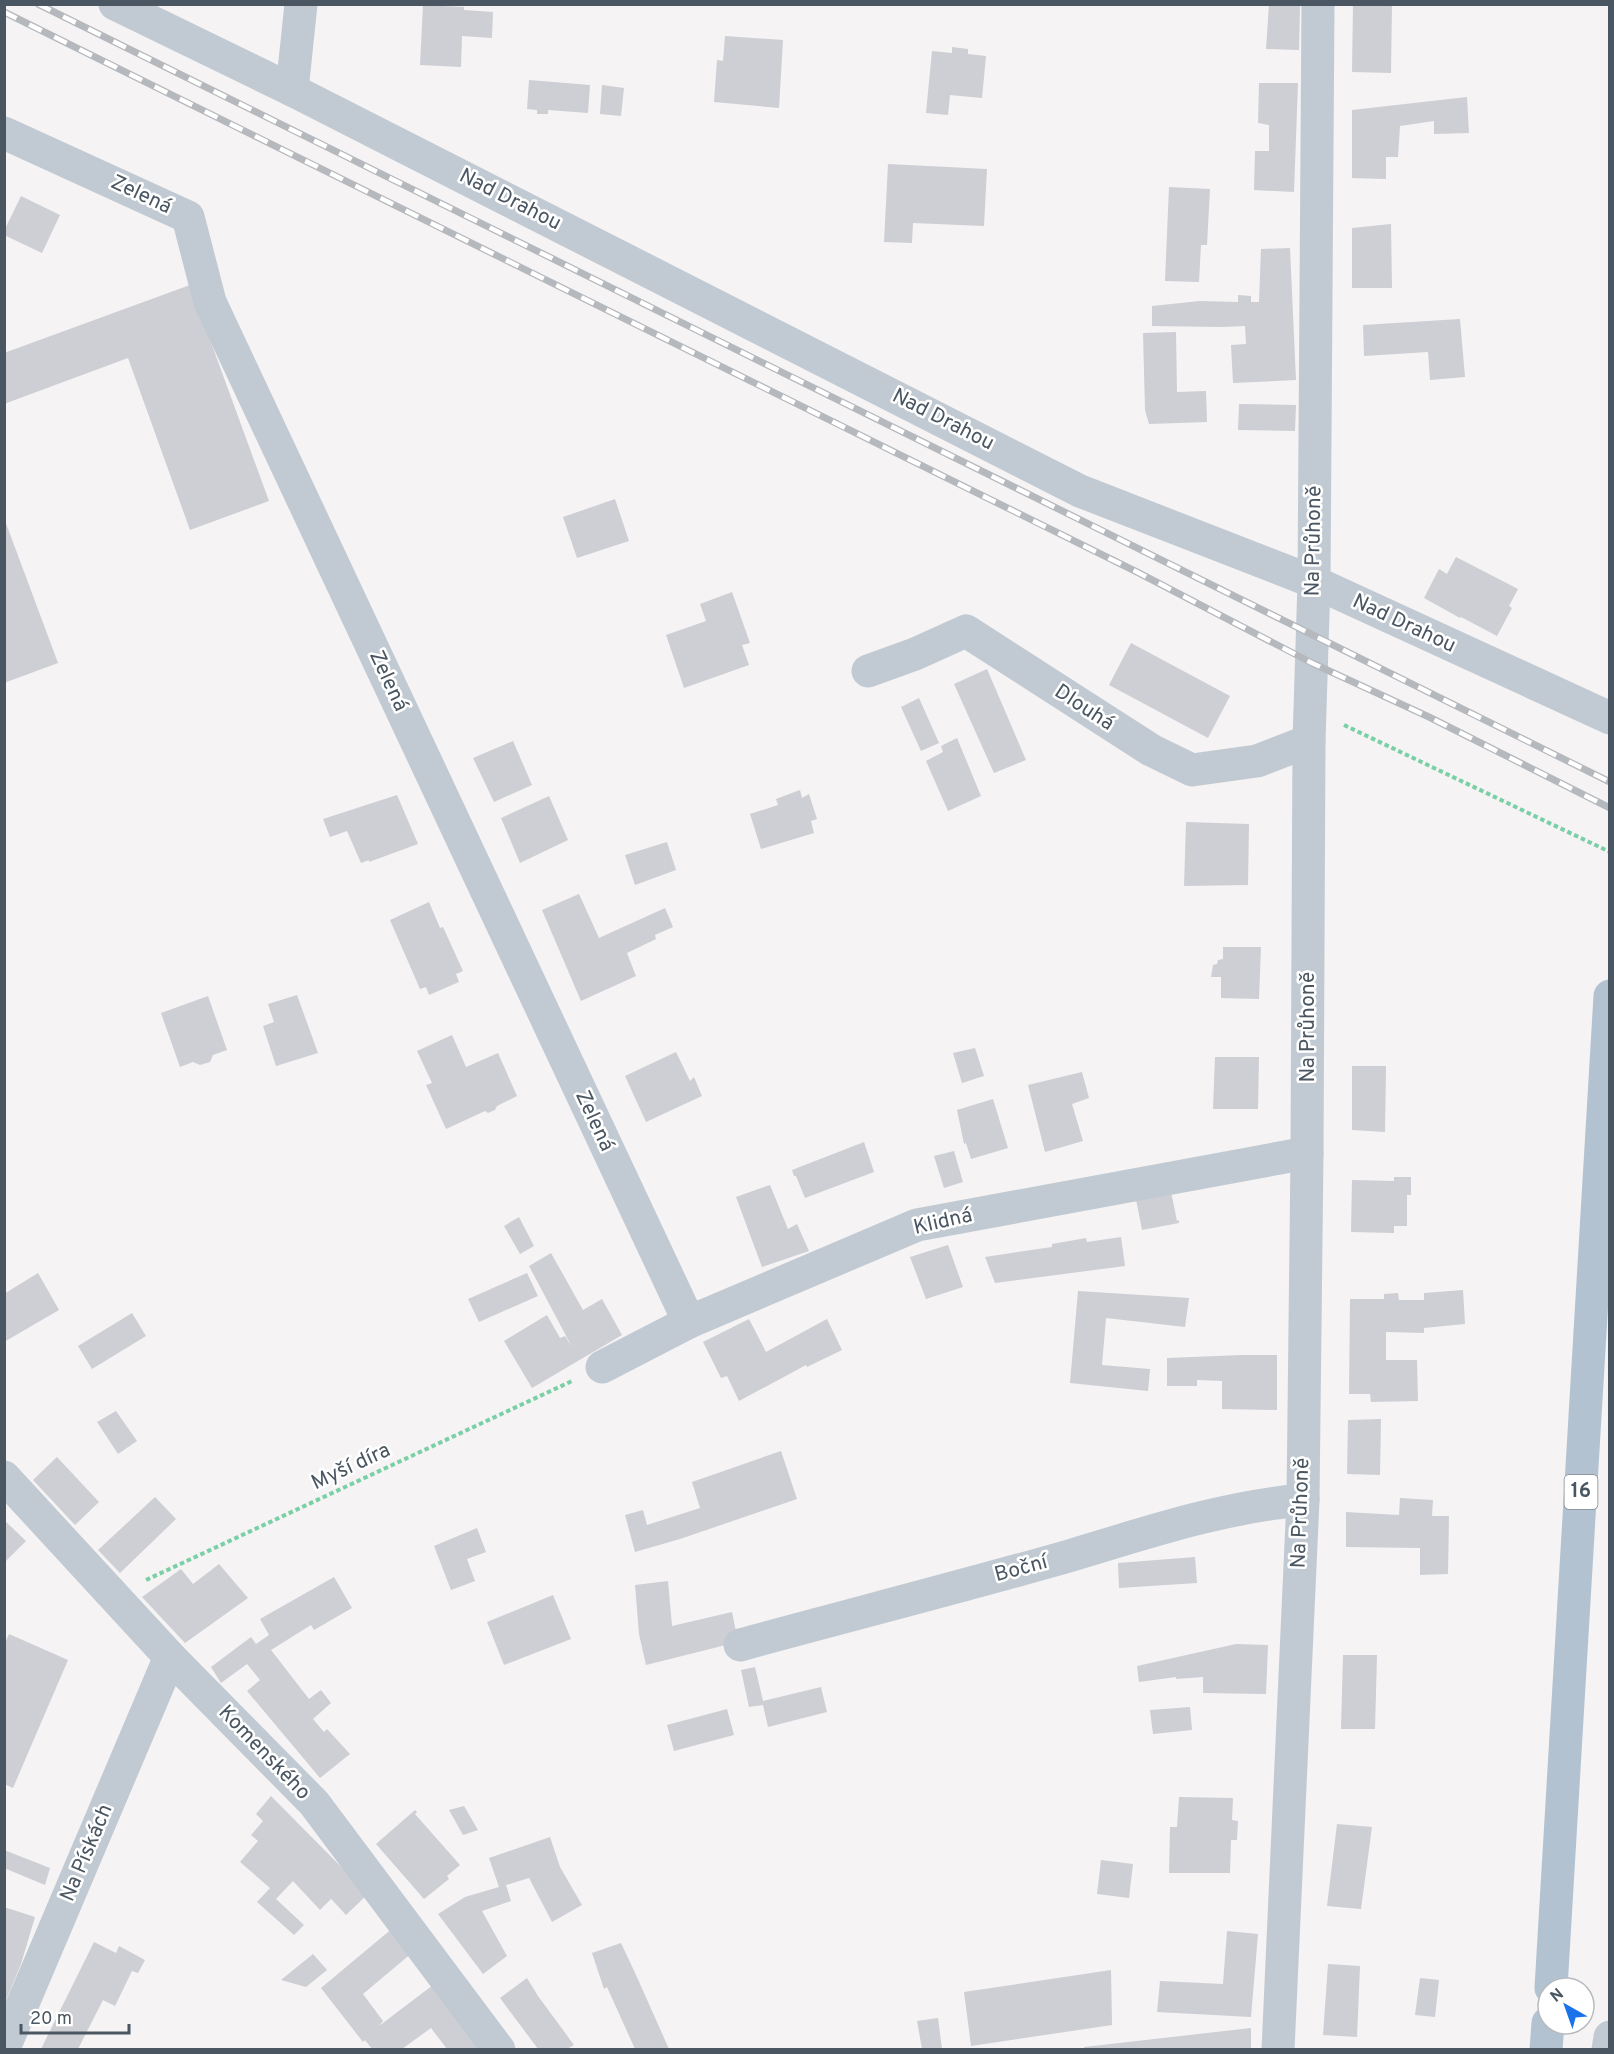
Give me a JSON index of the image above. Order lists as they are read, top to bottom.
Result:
{
  "streets": {
    "main road": ["16"],
    "street": [
      "Zelená",
      "Nad Drahou",
      "Na Průhoně",
      "Dlouhá",
      "Klidná",
      "Boční",
      "Komenského",
      "Na Pískách"
    ],
    "path": ["Myší díra"]
  },
  "crossings": [
    ["Zelená", "Klidná"],
    ["Nad Drahou", "Na Průhoně"],
    ["Na Průhoně", "Dlouhá"],
    ["Na Průhoně", "Klidná"],
    ["Na Průhoně", "Boční"],
    ["Klidná", "Myší díra"],
    ["Myší díra", "Komenského"],
    ["Komenského", "Na Pískách"]
  ],
  "scale_bar": "20 m",
  "north": "top left"
}
